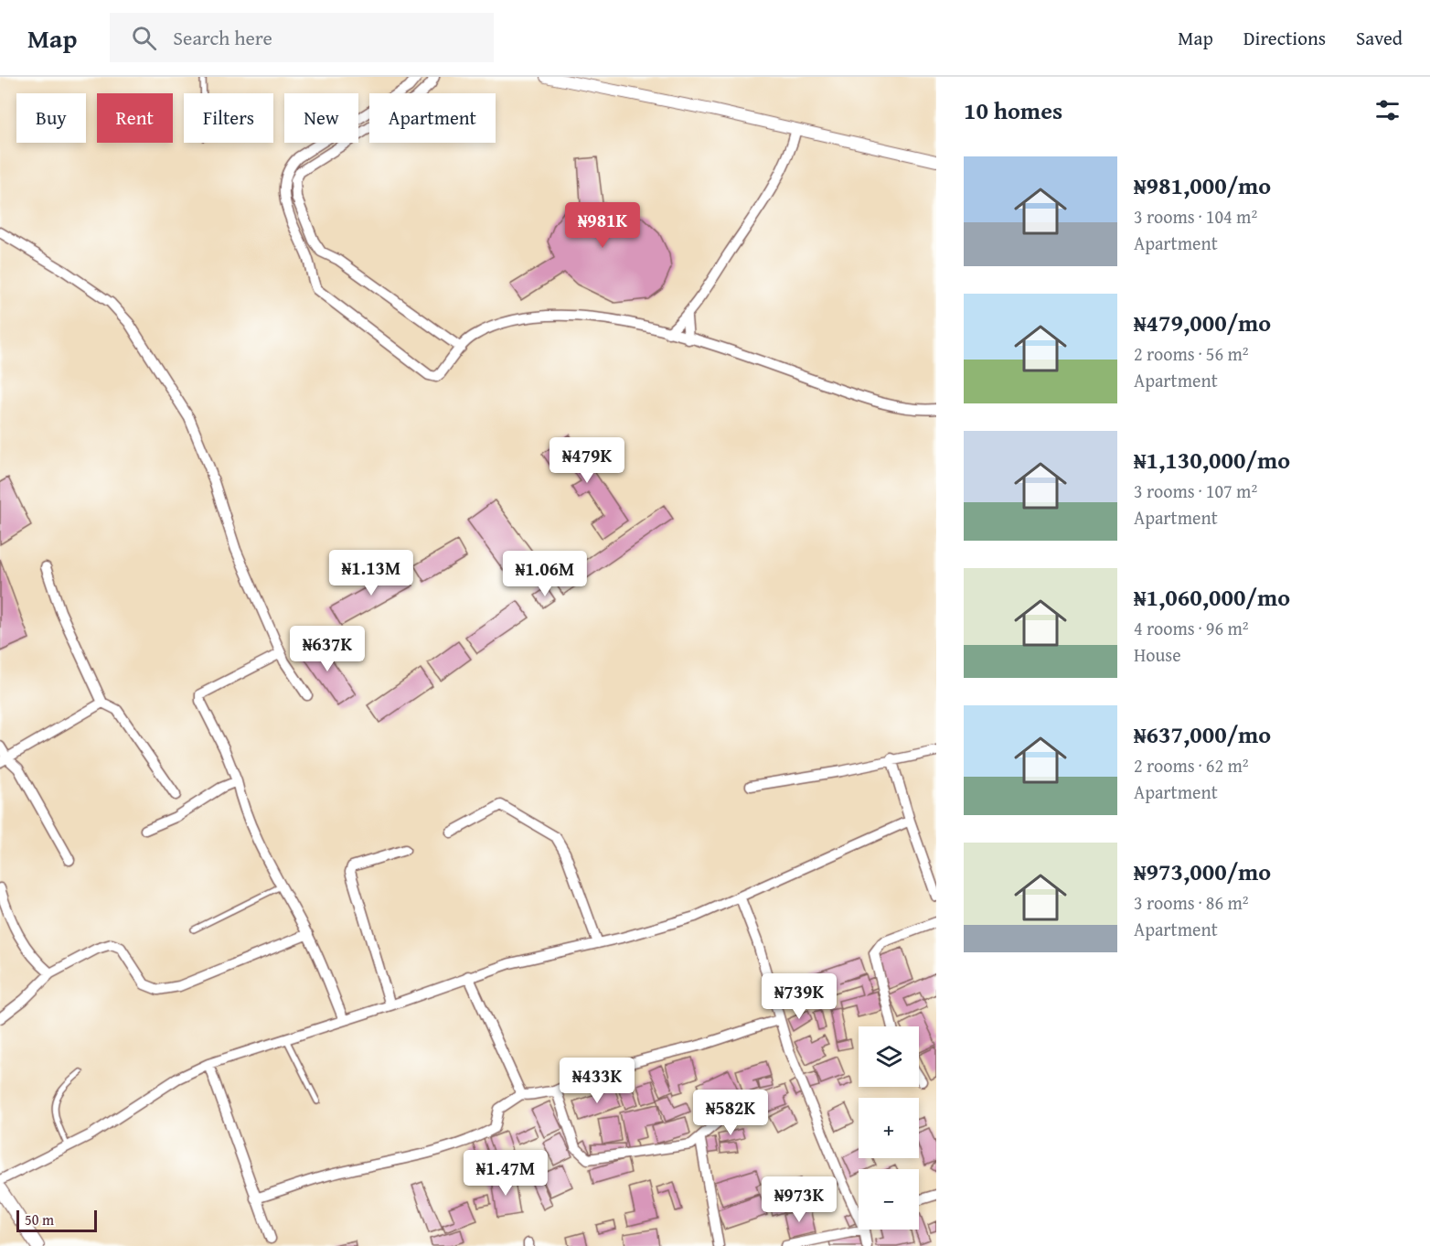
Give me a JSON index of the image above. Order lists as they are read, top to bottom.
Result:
{
  "scale_bar": "50 m",
  "page": {
    "header": "Map",
    "search": "Search here",
    "nav": ["Map", "Directions", "Saved"],
    "heading": "10 homes",
    "chip": [
      "Buy",
      "Rent",
      "Filters",
      "New",
      "Apartment"
    ],
    "list": [
      {
        "name": "₦981,000/mo",
        "note": "3 rooms · 104 m² · Apartment"
      },
      {
        "name": "₦479,000/mo",
        "note": "2 rooms · 56 m² · Apartment"
      },
      {
        "name": "₦1,130,000/mo",
        "note": "3 rooms · 107 m² · Apartment"
      },
      {
        "name": "₦1,060,000/mo",
        "note": "4 rooms · 96 m² · House"
      },
      {
        "name": "₦637,000/mo",
        "note": "2 rooms · 62 m² · Apartment"
      },
      {
        "name": "₦973,000/mo",
        "note": "3 rooms · 86 m² · Apartment"
      }
    ],
    "price": [
      "₦981K",
      "₦479K",
      "₦1.13M",
      "₦1.06M",
      "₦637K",
      "₦739K",
      "₦433K",
      "₦582K",
      "₦1.47M",
      "₦973K"
    ],
    "map_buttons": ["+", "−"],
    "scale": "50 m"
  }
}
